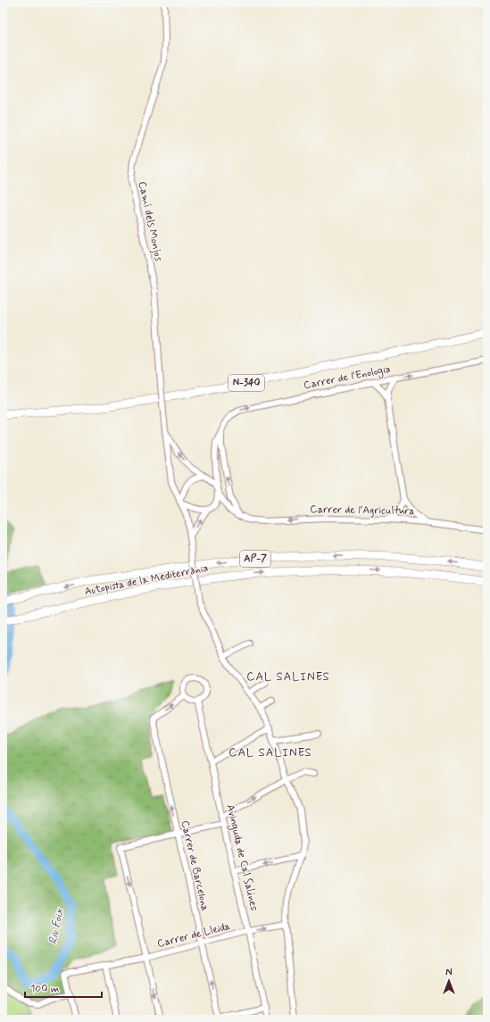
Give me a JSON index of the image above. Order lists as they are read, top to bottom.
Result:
{
  "streets": {
    "highway": ["N-340", "AP-7", "Autopista de la Mediterrània"],
    "street": [
      "Camí dels Monjos",
      "Carrer de l'Enologia",
      "Carrer de l'Agricultura",
      "Avinguda de Cal Salines",
      "Carrer de Barcelona",
      "Carrer de Lleida"
    ]
  },
  "crossings": [
    ["Camí dels Monjos", "Carrer de l'Enologia"],
    ["Camí dels Monjos", "Carrer de l'Agricultura"],
    ["Camí dels Monjos", "Carrer de Lleida"],
    ["Carrer de l'Enologia", "Carrer de l'Agricultura"],
    ["Avinguda de Cal Salines", "Carrer de Barcelona"],
    ["Avinguda de Cal Salines", "Carrer de Lleida"],
    ["Carrer de Barcelona", "Carrer de Lleida"]
  ],
  "one_way": ["Carrer de l'Enologia", "Carrer de l'Agricultura", "Carrer de Barcelona"],
  "districts": ["CAL SALINES", "CAL SALINES"],
  "water": ["Riu Foix"],
  "scale_bar": "100 m",
  "north": "top"
}
